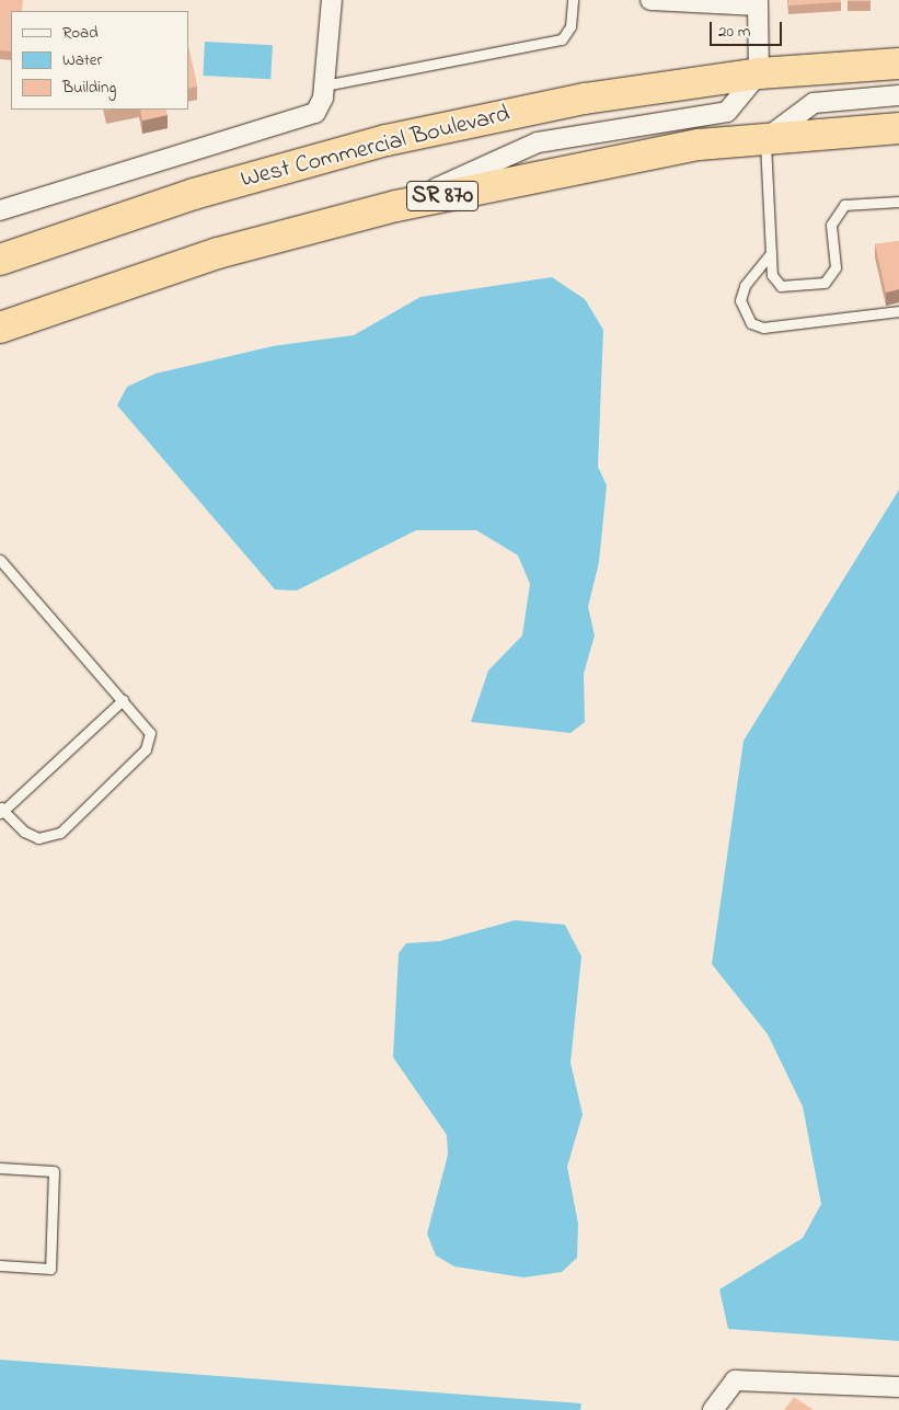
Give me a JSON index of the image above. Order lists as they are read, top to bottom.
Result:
{
  "streets": {
    "highway": ["West Commercial Boulevard", "SR 870"]
  },
  "legend": ["Road", "Water", "Building"],
  "scale_bar": "20 m"
}
